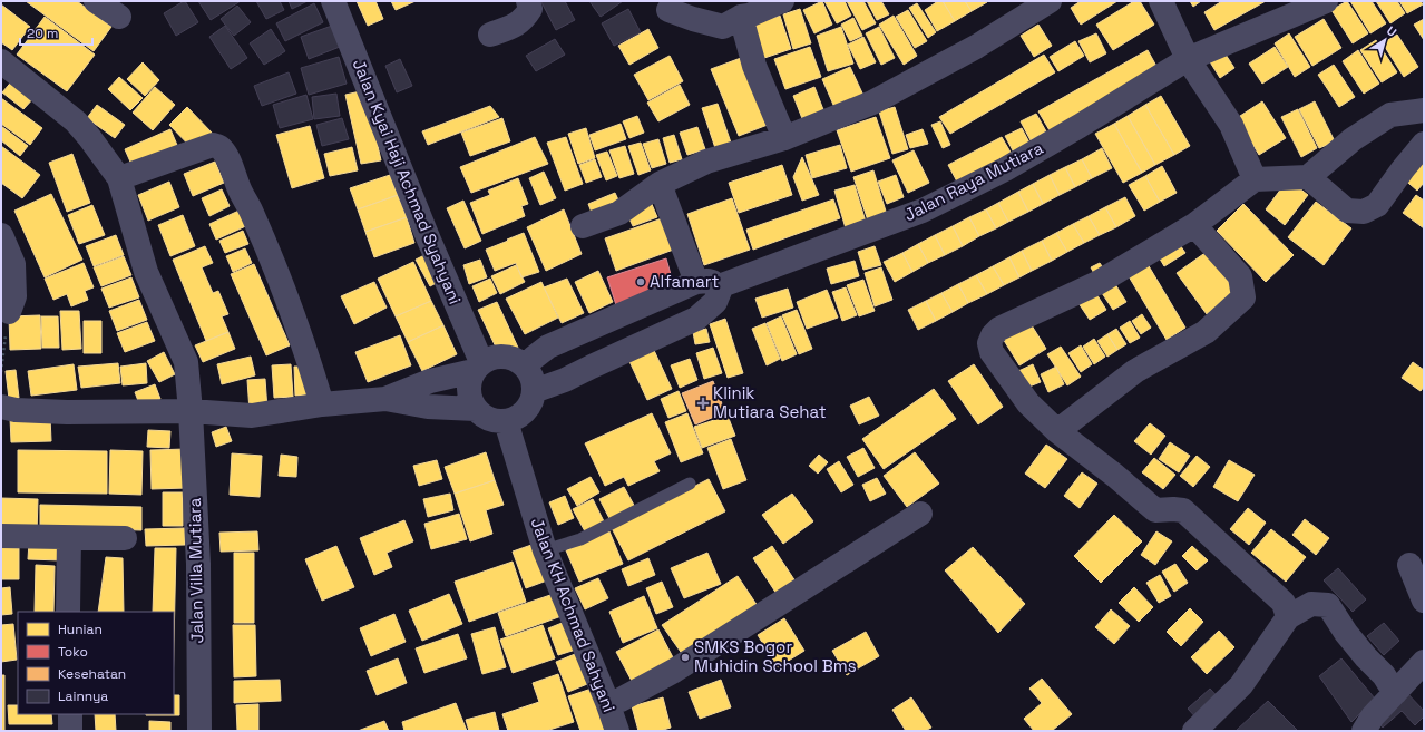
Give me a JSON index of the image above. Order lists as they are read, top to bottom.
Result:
{
  "streets": {
    "street": [
      "Jalan Kyai Haji Achmad Syahyani",
      "Jalan Raya Mutiara",
      "Jalan Villa Mutiara",
      "Jalan KH Achmad Sahyani"
    ]
  },
  "crossings": [
    ["Jalan Kyai Haji Achmad Syahyani", "Jalan KH Achmad Sahyani"]
  ],
  "places": {
    "other": ["Alfamart", "SMKS Bogor Muhidin School Bms"],
    "health": ["Klinik Mutiara Sehat"]
  },
  "legend": [
    "Hunian",
    "Toko",
    "Kesehatan",
    "Lainnya"
  ],
  "scale_bar": "20 m",
  "north": "top right"
}
